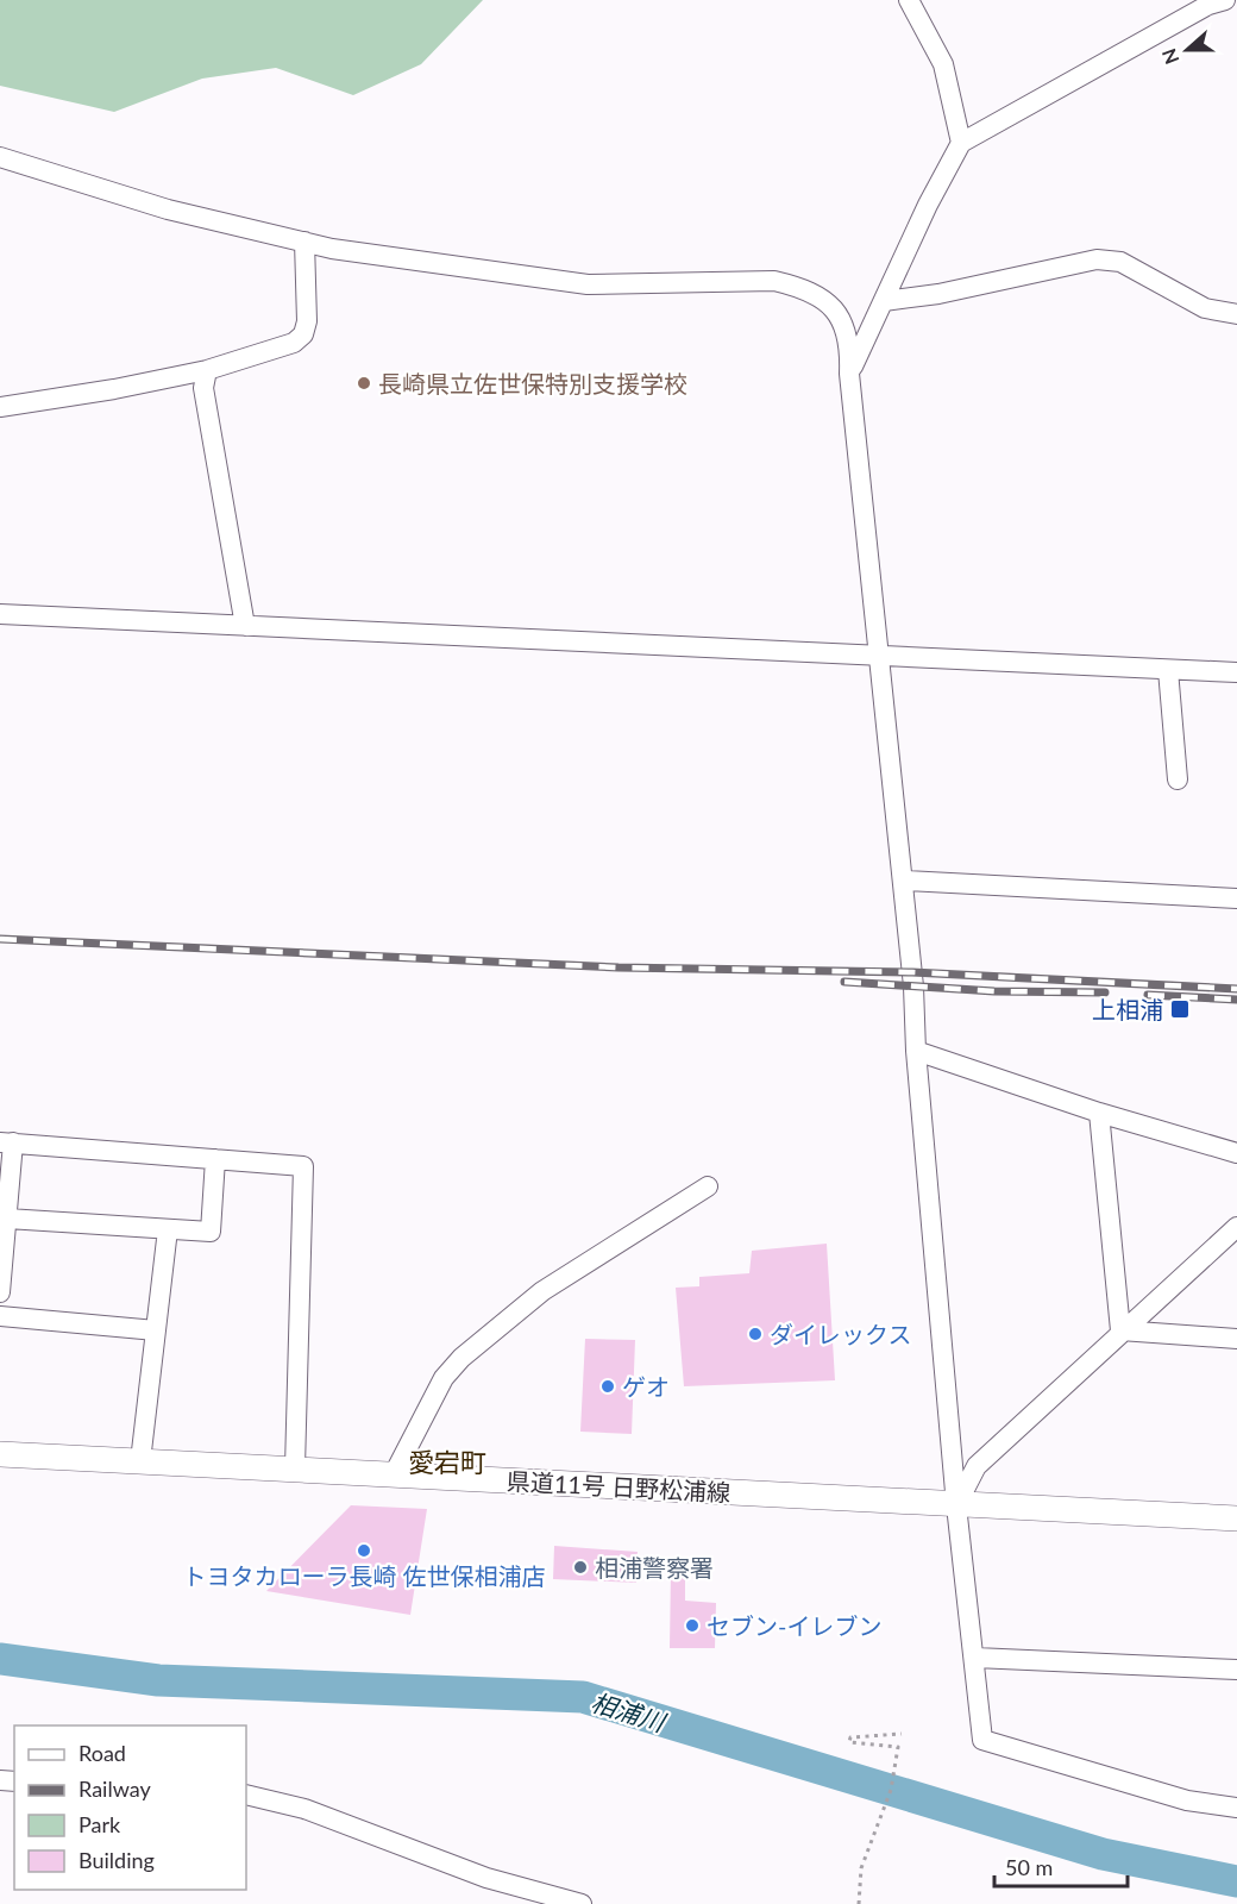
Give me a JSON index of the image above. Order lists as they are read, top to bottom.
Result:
{
  "streets": {
    "main road": ["県道11号 日野松浦線"]
  },
  "districts": ["愛宕町"],
  "water": ["相浦川"],
  "places": {
    "other": [
      "長崎県立佐世保特別支援学校",
      "ダイレックス",
      "ゲオ",
      "トヨタカローラ長崎 佐世保相浦店",
      "相浦警察署",
      "セブン-イレブン"
    ],
    "transit": ["上相浦"]
  },
  "legend": [
    "Road",
    "Railway",
    "Park",
    "Building"
  ],
  "scale_bar": "50 m",
  "north": "left"
}
